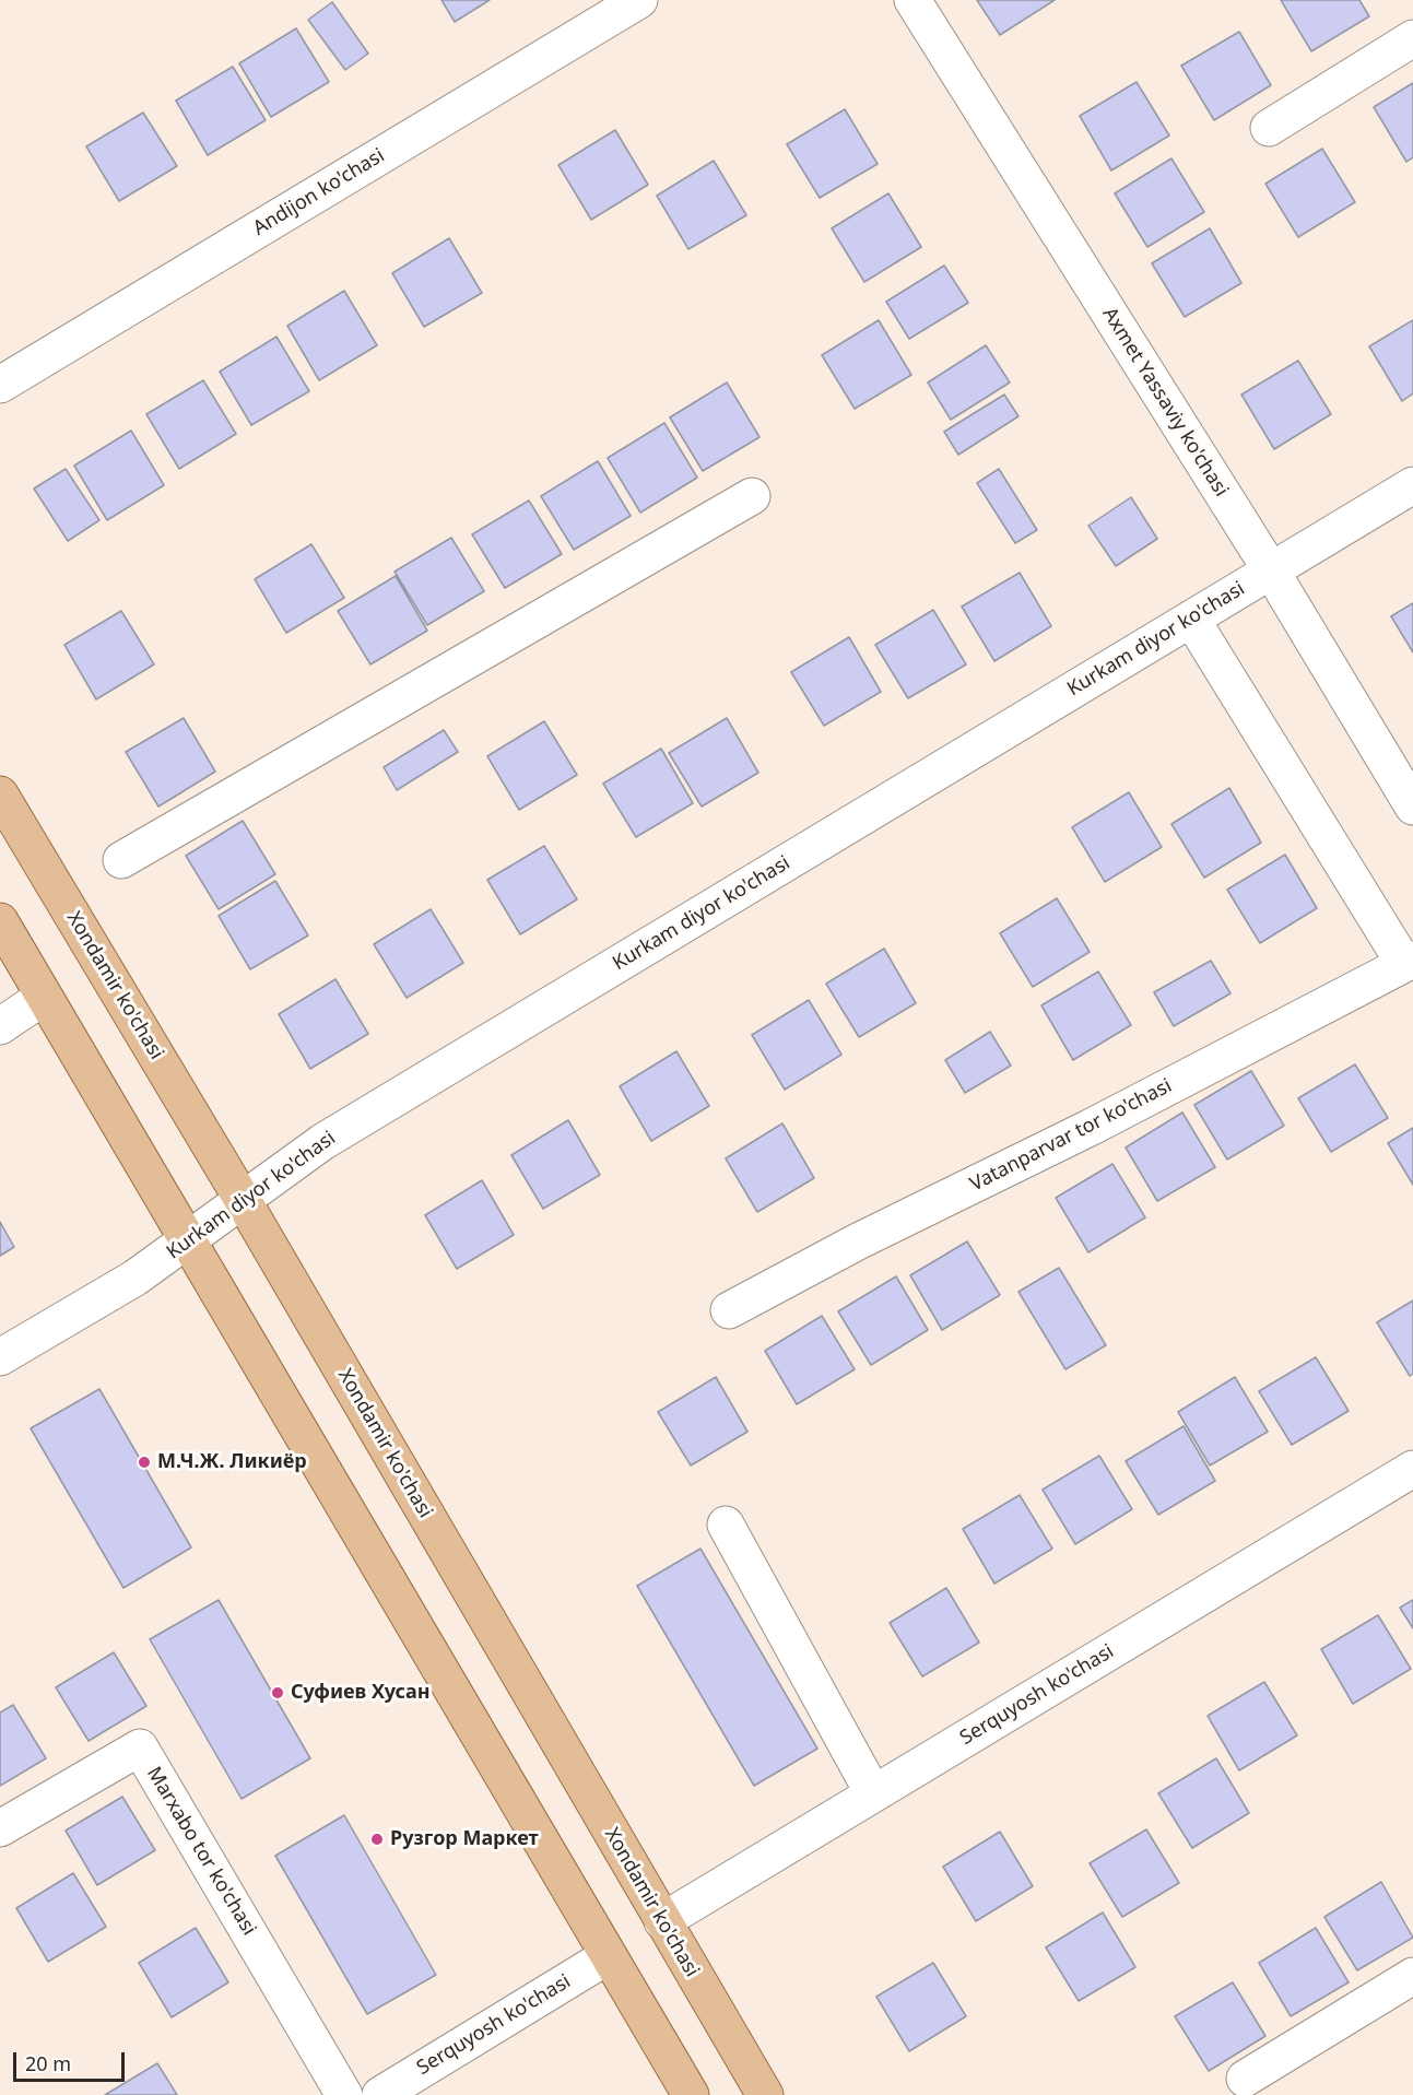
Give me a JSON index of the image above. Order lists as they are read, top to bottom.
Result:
{
  "streets": {
    "main road": ["Xondamir ko'chasi"],
    "street": [
      "Andijon ko'chasi",
      "Axmet Yassaviy ko'chasi",
      "Kurkam diyor ko'chasi",
      "Vatanparvar tor ko'chasi",
      "Serquyosh ko'chasi",
      "Marxabo tor ko'chasi"
    ]
  },
  "crossings": [
    ["Axmet Yassaviy ko'chasi", "Kurkam diyor ko'chasi"],
    ["Kurkam diyor ko'chasi", "Xondamir ko'chasi"],
    ["Xondamir ko'chasi", "Serquyosh ko'chasi"]
  ],
  "places": ["М.Ч.Ж. Ликиёр", "Суфиев Хусан", "Рузгор Маркет"],
  "scale_bar": "20 m"
}
